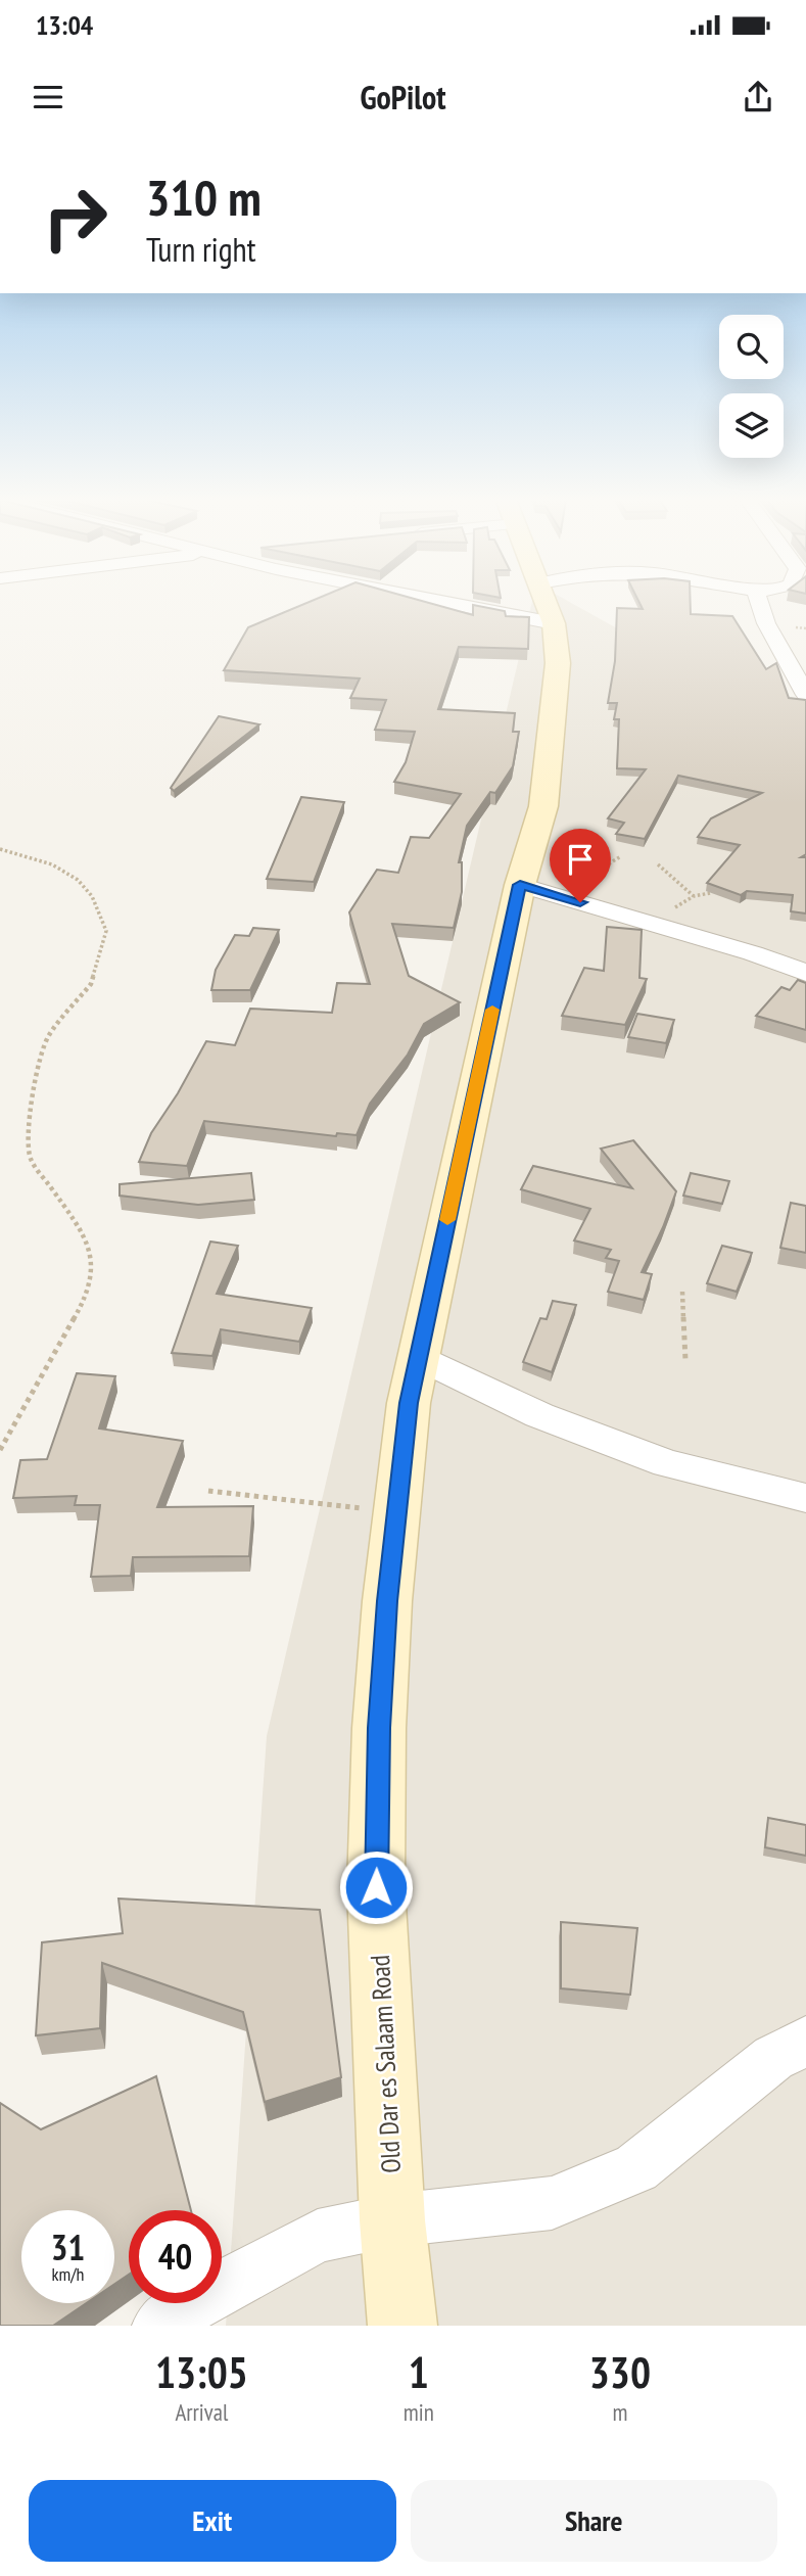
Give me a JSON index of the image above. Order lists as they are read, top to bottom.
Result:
{
  "streets": {
    "street": ["Old Dar es Salaam Road"]
  },
  "page": {
    "status": "13:04",
    "header": "GoPilot",
    "turn": ["310 m", "Turn right"],
    "speed": "31 km/h",
    "limit": "40",
    "eta": [
      "13:05",
      "Arrival",
      "1",
      "min",
      "330",
      "m"
    ],
    "buttons": ["Exit", "Share"]
  }
}
